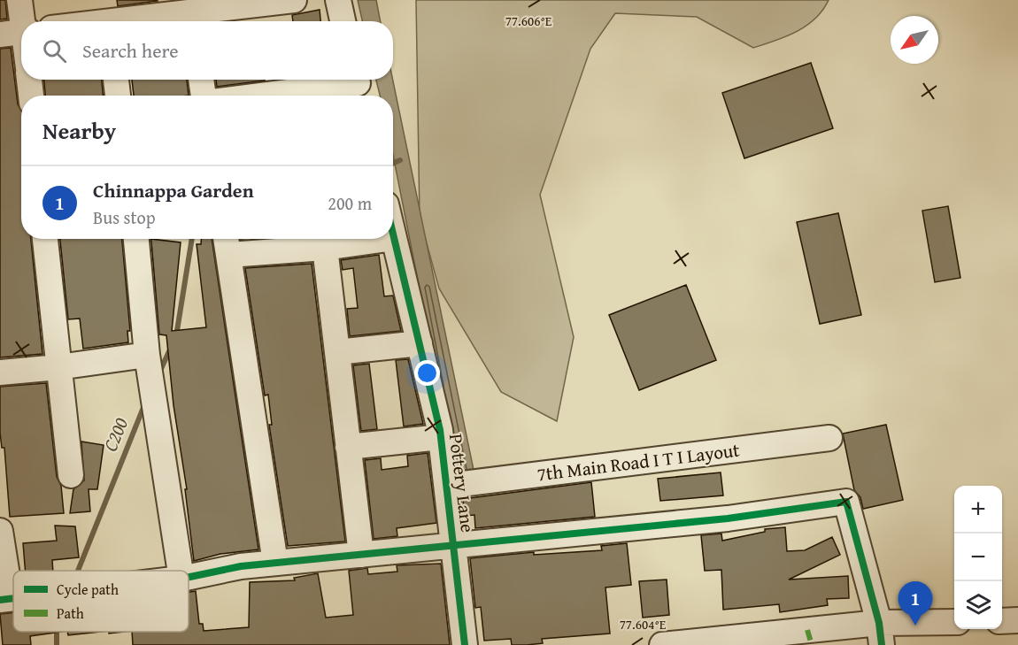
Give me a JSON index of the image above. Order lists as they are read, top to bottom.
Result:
{
  "streets": {
    "street": ["7th Main Road I T I Layout", "Pottery Lane"]
  },
  "crossings": [
    ["7th Main Road I T I Layout", "Pottery Lane"]
  ],
  "water": ["C200"],
  "legend": ["Cycle path", "Path"],
  "north": "bottom left",
  "page": {
    "search": "Search here",
    "heading": "Nearby",
    "list": [
      {
        "mark": "1",
        "name": "Chinnappa Garden",
        "note": "Bus stop",
        "value": "200 m"
      }
    ],
    "map_buttons": ["+", "−"],
    "pins": "1"
  },
  "coordinates": ["77.606°E", "77.604°E"]
}
